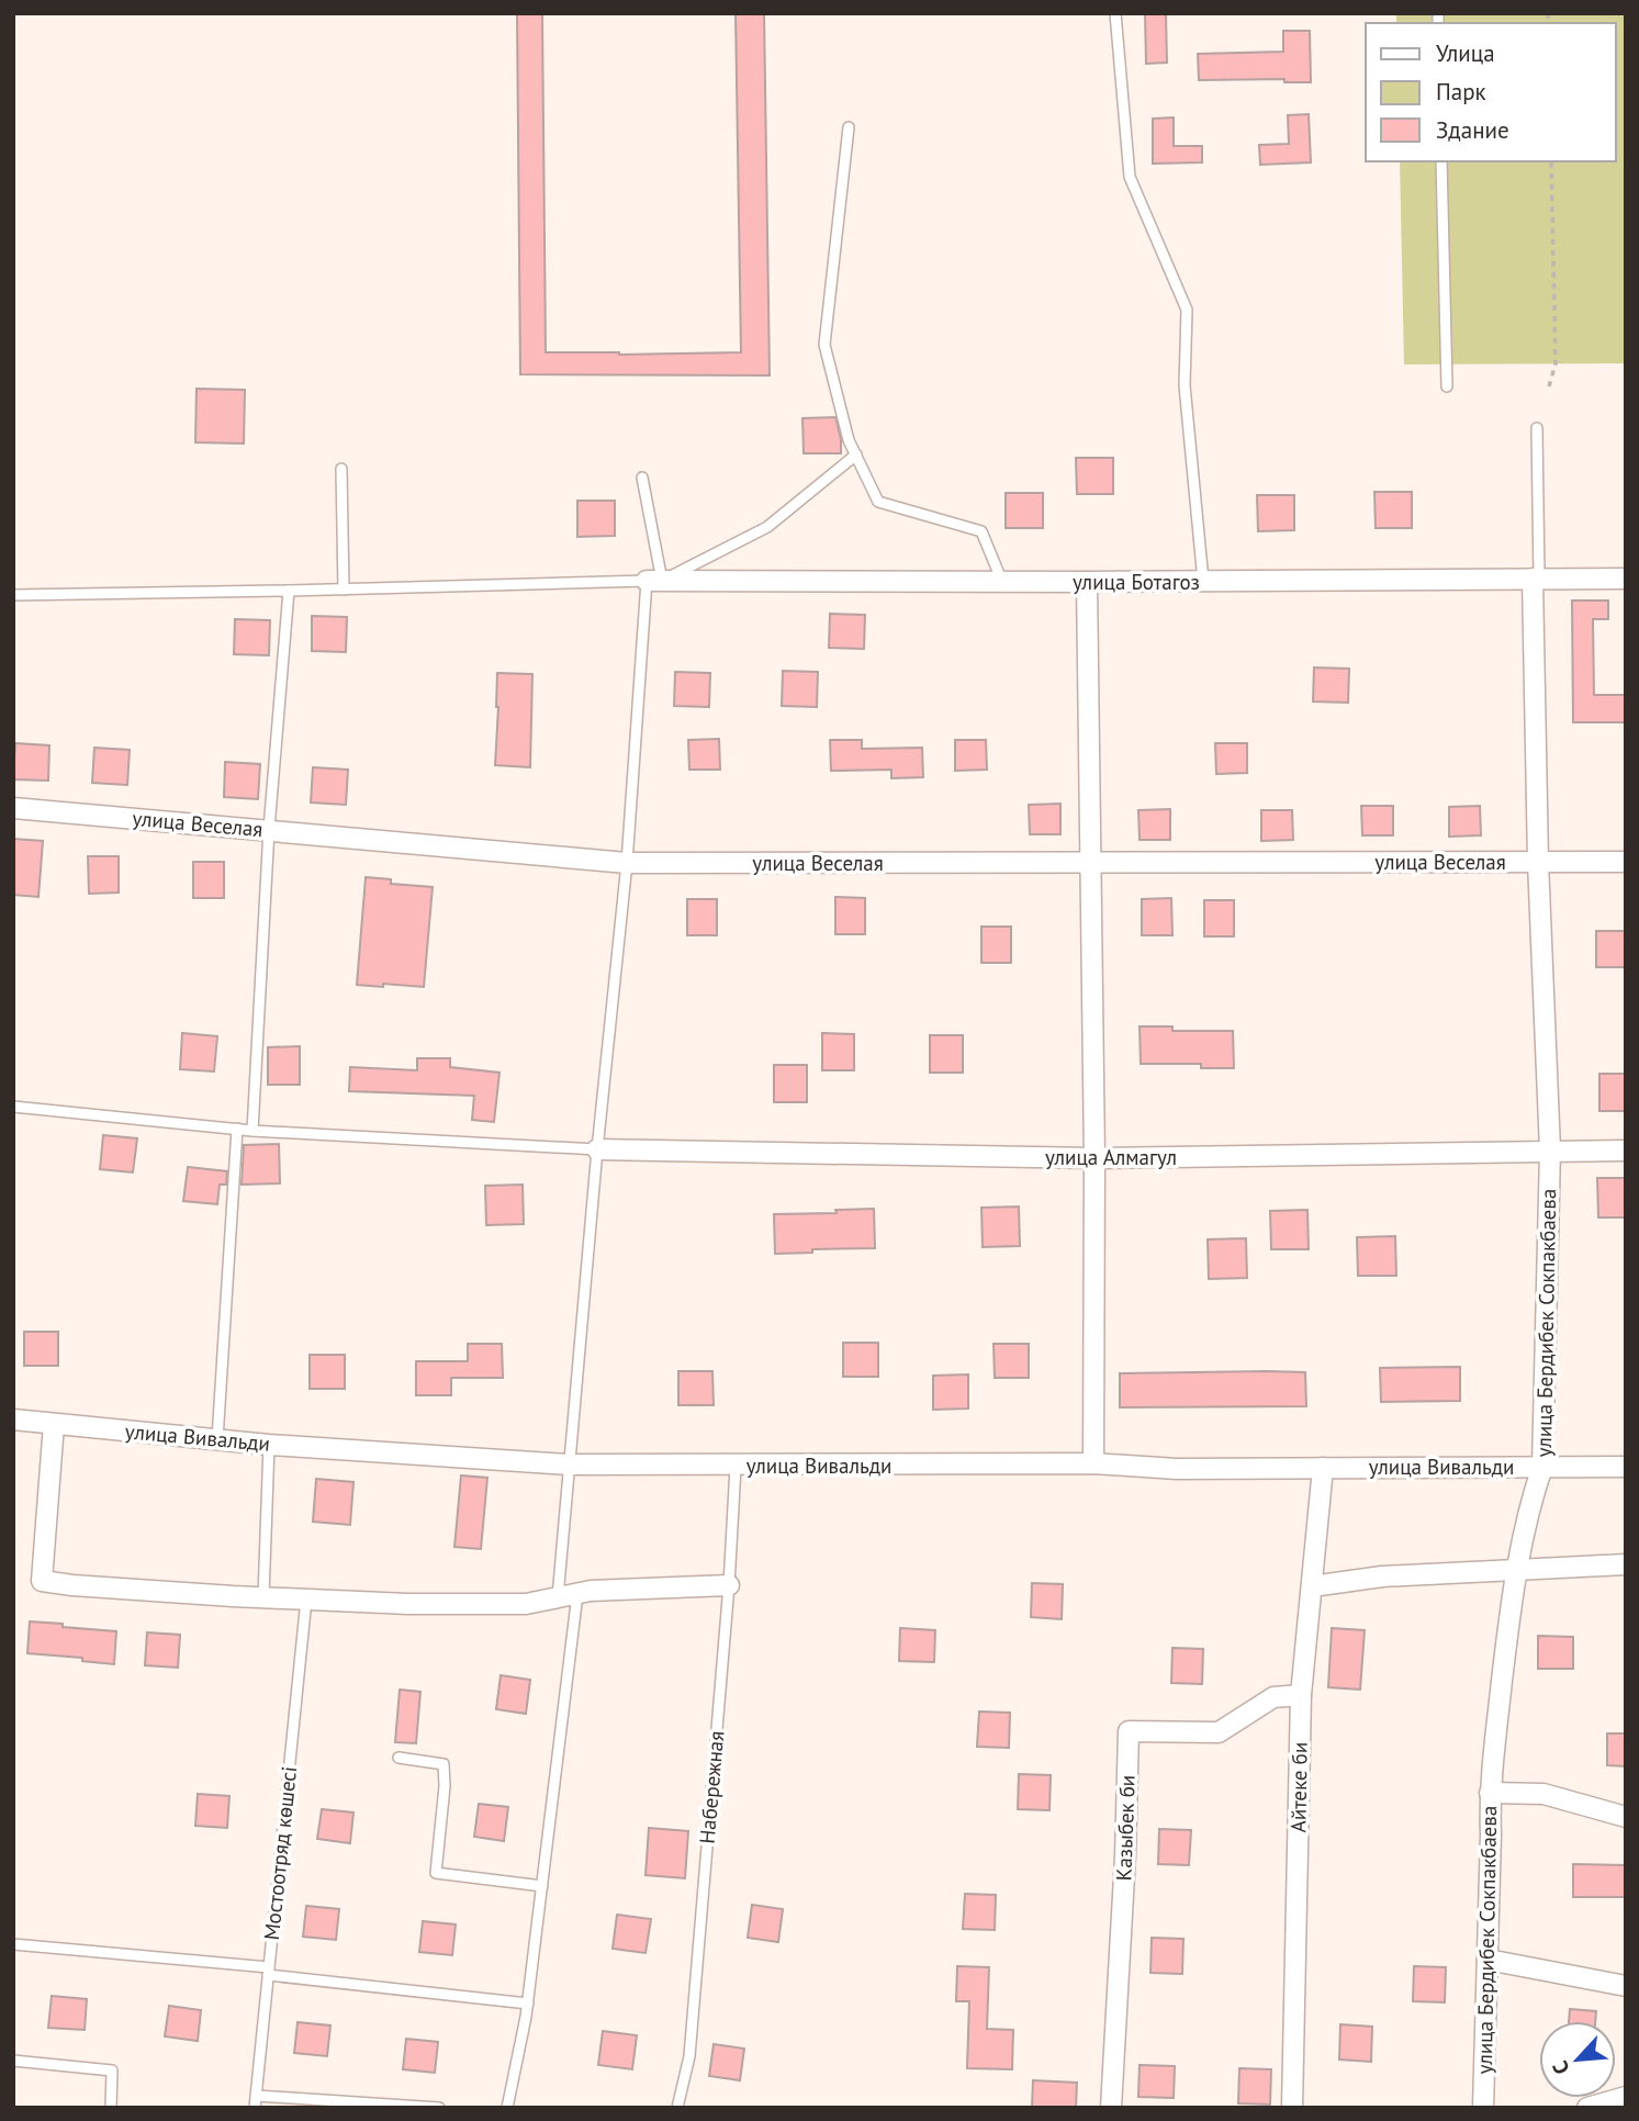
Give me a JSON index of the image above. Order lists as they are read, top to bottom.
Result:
{
  "streets": {
    "street": [
      "улица Ботагоз",
      "улица Веселая",
      "улица Алмагул",
      "улица Бердибек Сокпакбаева",
      "улица Вивальди",
      "Айтеке би",
      "Казыбек би"
    ],
    "lane": ["Набережная", "Мостоотряд көшесі"]
  },
  "crossings": [
    ["улица Ботагоз", "улица Бердибек Сокпакбаева"],
    ["улица Веселая", "улица Бердибек Сокпакбаева"],
    ["улица Алмагул", "улица Бердибек Сокпакбаева"],
    ["улица Бердибек Сокпакбаева", "улица Вивальди"],
    ["улица Вивальди", "Набережная"],
    ["улица Вивальди", "Айтеке би"],
    ["Айтеке би", "Казыбек би"]
  ],
  "legend": ["Улица", "Парк", "Здание"],
  "north": "bottom left"
}
